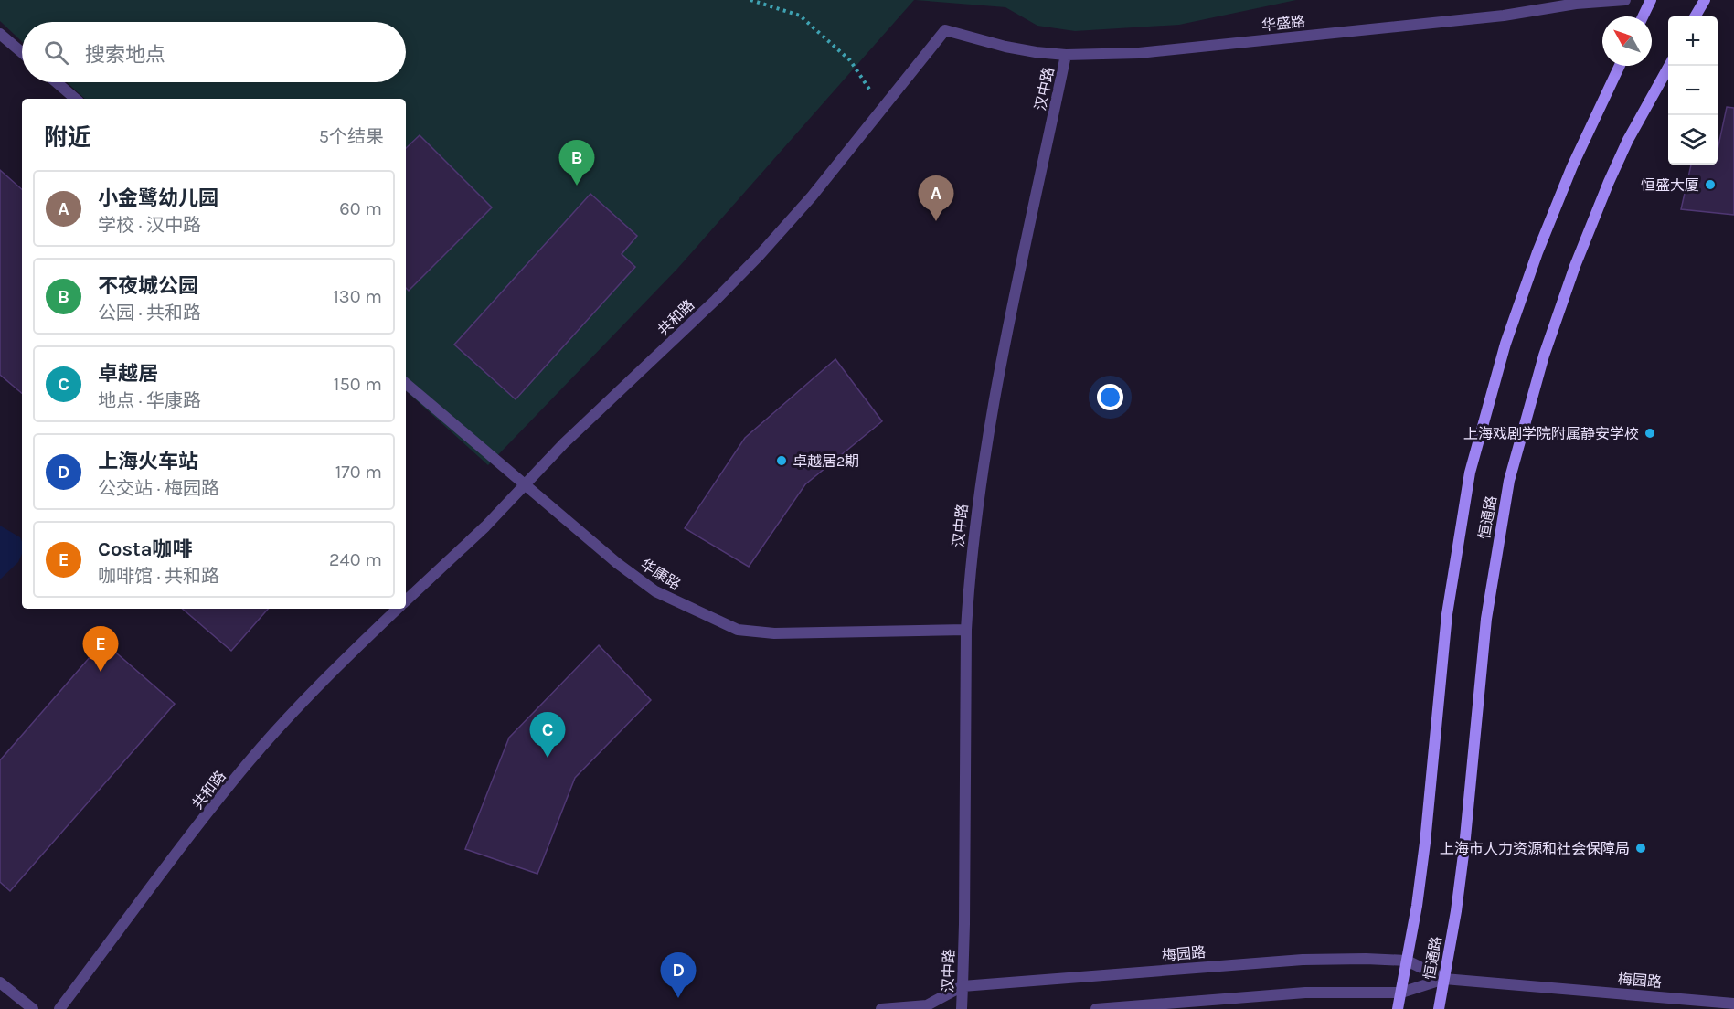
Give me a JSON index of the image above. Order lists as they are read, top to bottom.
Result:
{
  "streets": {
    "main road": ["恒通路"],
    "street": [
      "华盛路",
      "汉中路",
      "共和路",
      "华康路",
      "梅园路"
    ]
  },
  "crossings": [
    ["华盛路", "汉中路"],
    ["华盛路", "共和路"],
    ["汉中路", "华康路"],
    ["汉中路", "梅园路"],
    ["共和路", "华康路"],
    ["恒通路", "梅园路"]
  ],
  "places": [
    "恒盛大厦",
    "上海戏剧学院附属静安学校",
    "卓越居2期",
    "上海市人力资源和社会保障局"
  ],
  "north": "top left",
  "page": {
    "map_buttons": ["+", "−"],
    "search": "搜索地点",
    "heading": ["附近", "5个结果"],
    "pins": [
      "B",
      "A",
      "E",
      "C",
      "D"
    ],
    "list": [
      {
        "mark": "A",
        "name": "小金鹭幼儿园",
        "note": "学校 · 汉中路",
        "value": "60 m"
      },
      {
        "mark": "B",
        "name": "不夜城公园",
        "note": "公园 · 共和路",
        "value": "130 m"
      },
      {
        "mark": "C",
        "name": "卓越居",
        "note": "地点 · 华康路",
        "value": "150 m"
      },
      {
        "mark": "D",
        "name": "上海火车站",
        "note": "公交站 · 梅园路",
        "value": "170 m"
      },
      {
        "mark": "E",
        "name": "Costa咖啡",
        "note": "咖啡馆 · 共和路",
        "value": "240 m"
      }
    ]
  }
}
